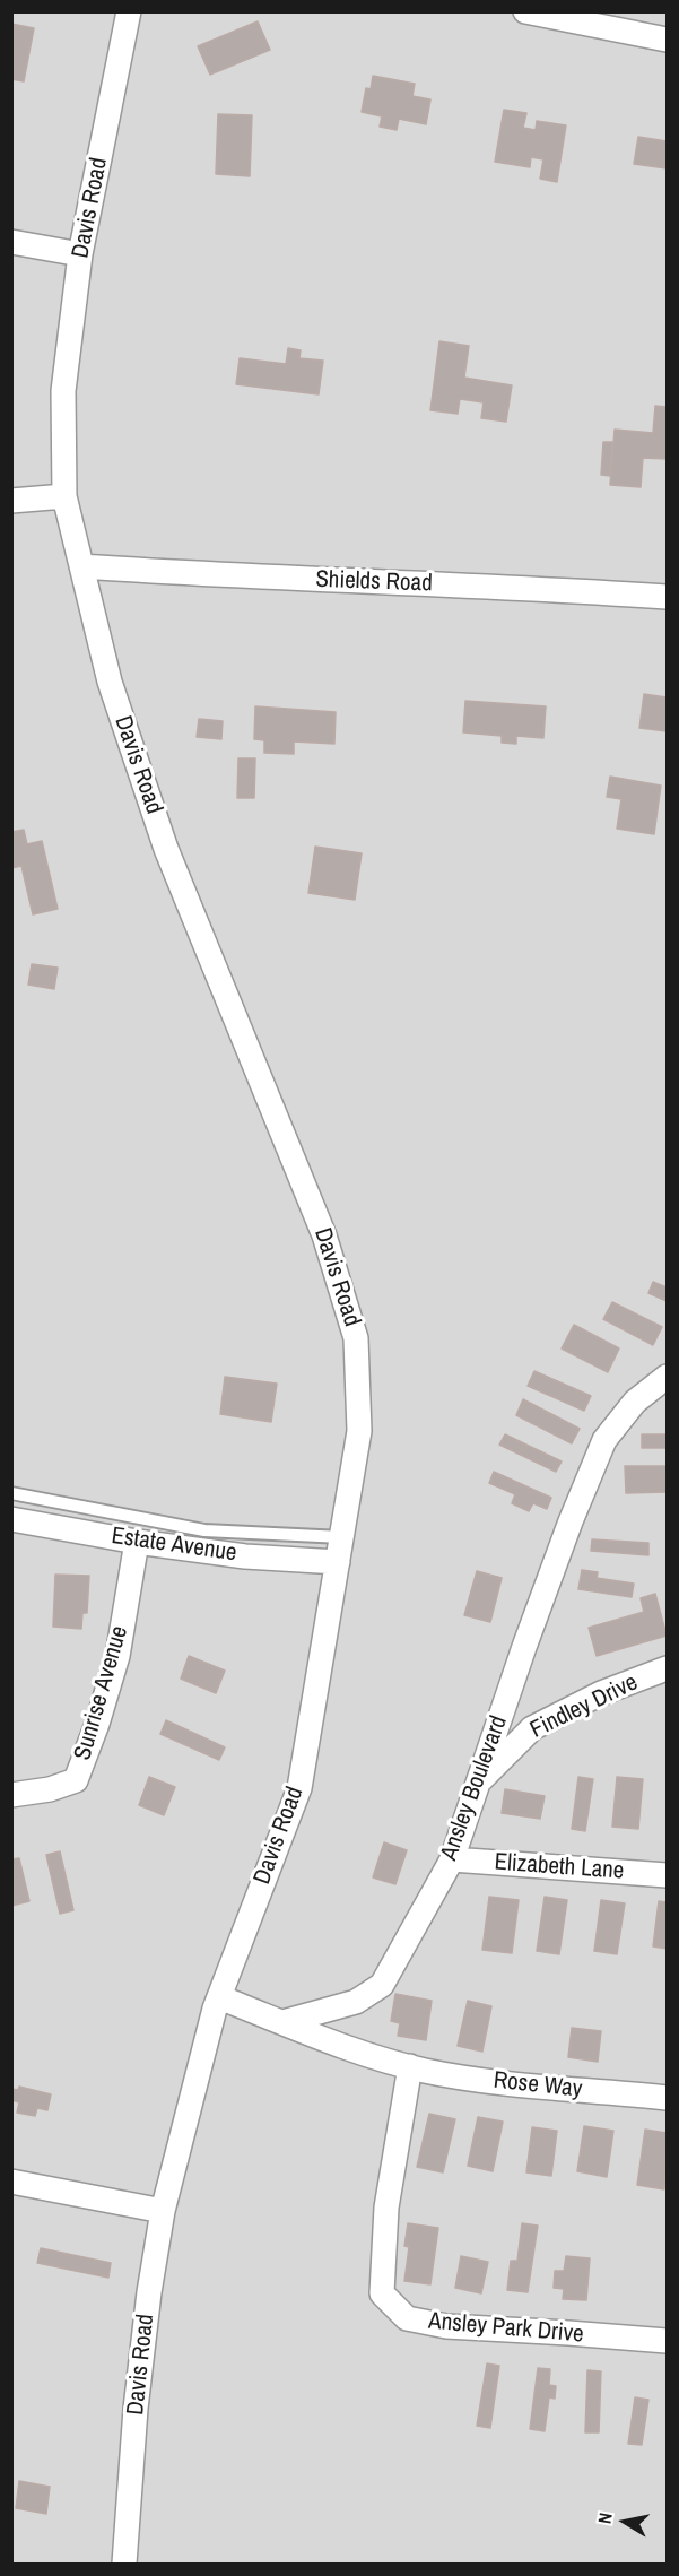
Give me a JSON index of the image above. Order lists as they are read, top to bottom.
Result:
{
  "streets": {
    "street": [
      "Davis Road",
      "Shields Road",
      "Estate Avenue",
      "Sunrise Avenue",
      "Findley Drive",
      "Ansley Boulevard",
      "Elizabeth Lane",
      "Rose Way",
      "Ansley Park Drive"
    ]
  },
  "crossings": [
    ["Davis Road", "Shields Road"],
    ["Davis Road", "Estate Avenue"],
    ["Estate Avenue", "Sunrise Avenue"],
    ["Findley Drive", "Ansley Boulevard"],
    ["Ansley Boulevard", "Elizabeth Lane"],
    ["Rose Way", "Ansley Park Drive"]
  ],
  "north": "left"
}
